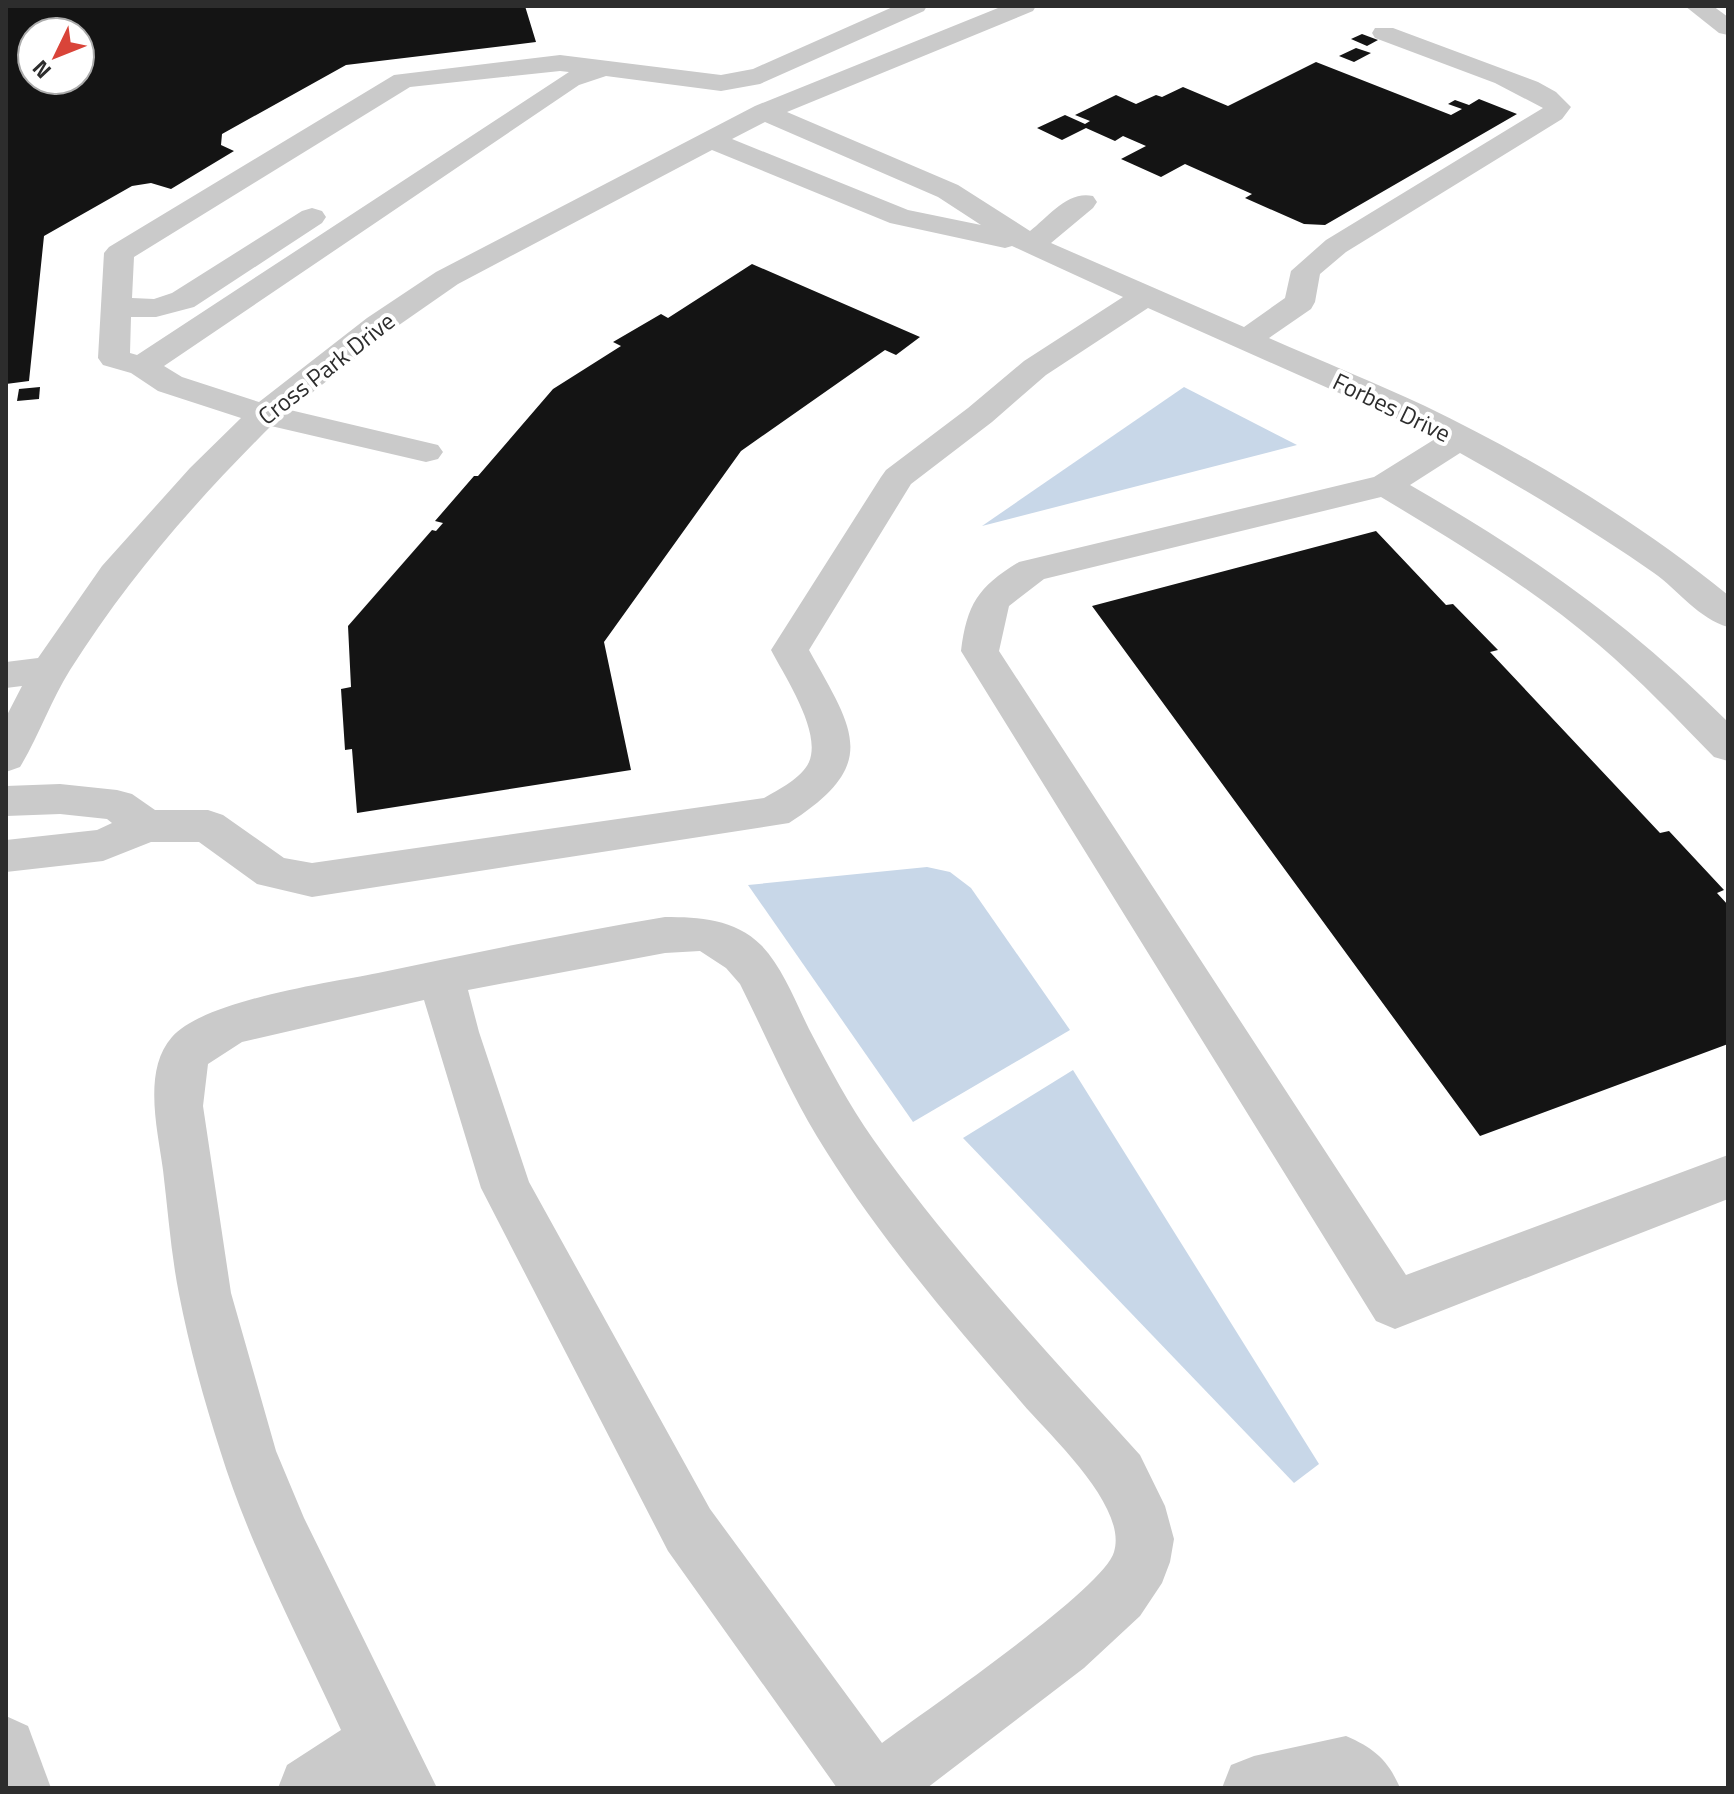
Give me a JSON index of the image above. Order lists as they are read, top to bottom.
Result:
{
  "streets": {
    "street": ["Cross Park Drive", "Forbes Drive"]
  },
  "crossings": [
    ["Cross Park Drive", "Forbes Drive"]
  ],
  "north": "bottom left"
}
